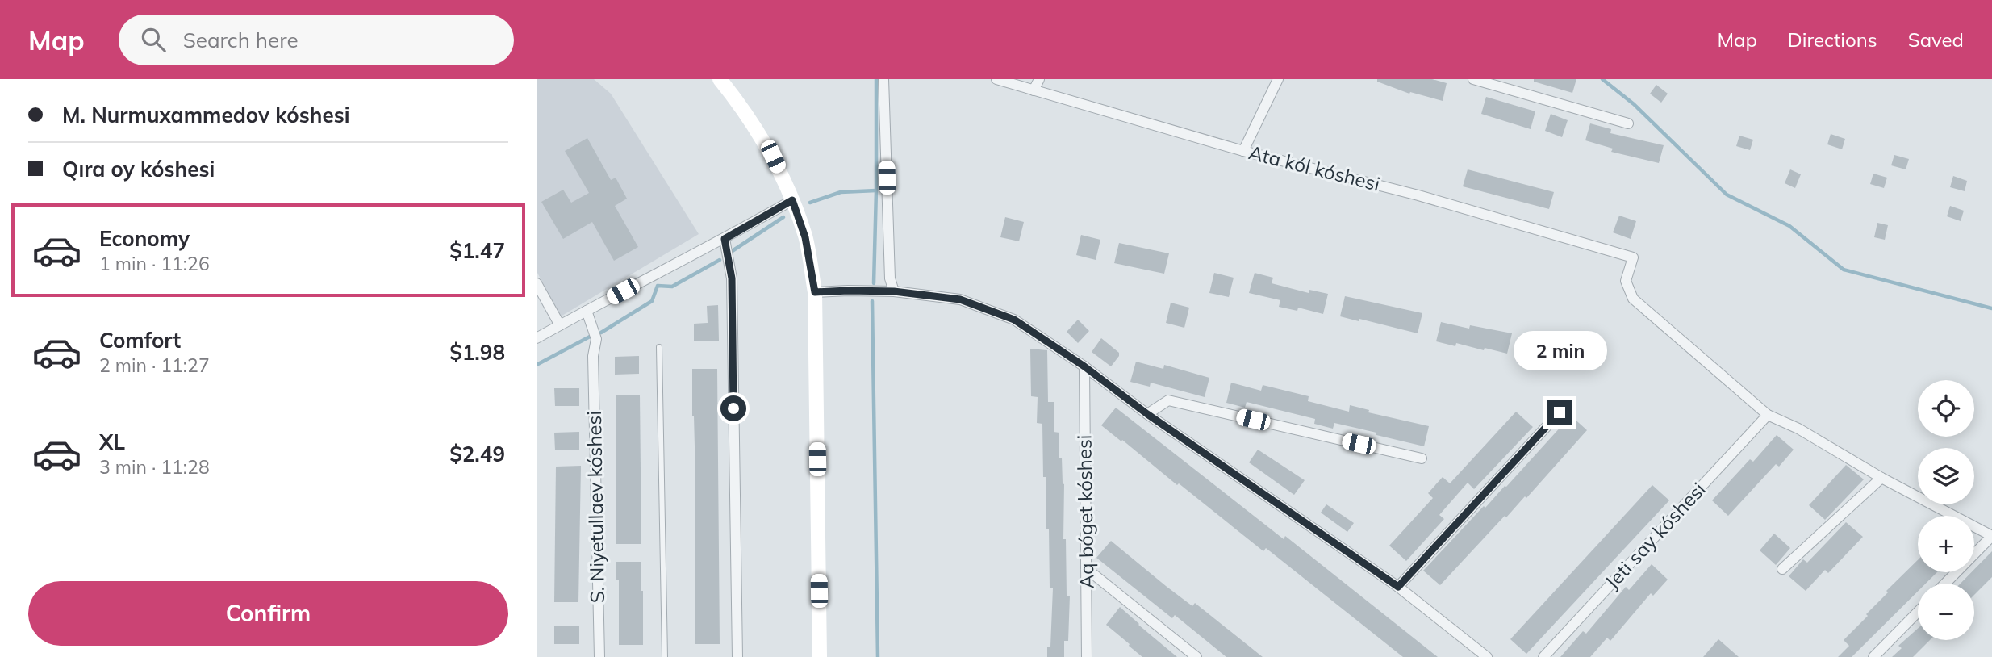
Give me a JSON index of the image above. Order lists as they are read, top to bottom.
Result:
{
  "streets": {
    "street": [
      "Ata kól kóshesi",
      "S. Niyetullaev kóshesi",
      "Aq bóget kóshesi",
      "Jeti say kóshesi"
    ]
  },
  "crossings": [
    ["Ata kól kóshesi", "Jeti say kóshesi"]
  ],
  "page": {
    "header": "Map",
    "search": "Search here",
    "nav": ["Map", "Directions", "Saved"],
    "banner": ["M. Nurmuxammedov kóshesi", "Qıra oy kóshesi"],
    "list": [
      {
        "name": "Economy",
        "note": "1 min · 11:26",
        "value": "$1.47"
      },
      {
        "name": "Comfort",
        "note": "2 min · 11:27",
        "value": "$1.98"
      },
      {
        "name": "XL",
        "note": "3 min · 11:28",
        "value": "$2.49"
      }
    ],
    "bubble": "2 min",
    "map_buttons": ["+", "−"],
    "buttons": "Confirm"
  }
}
